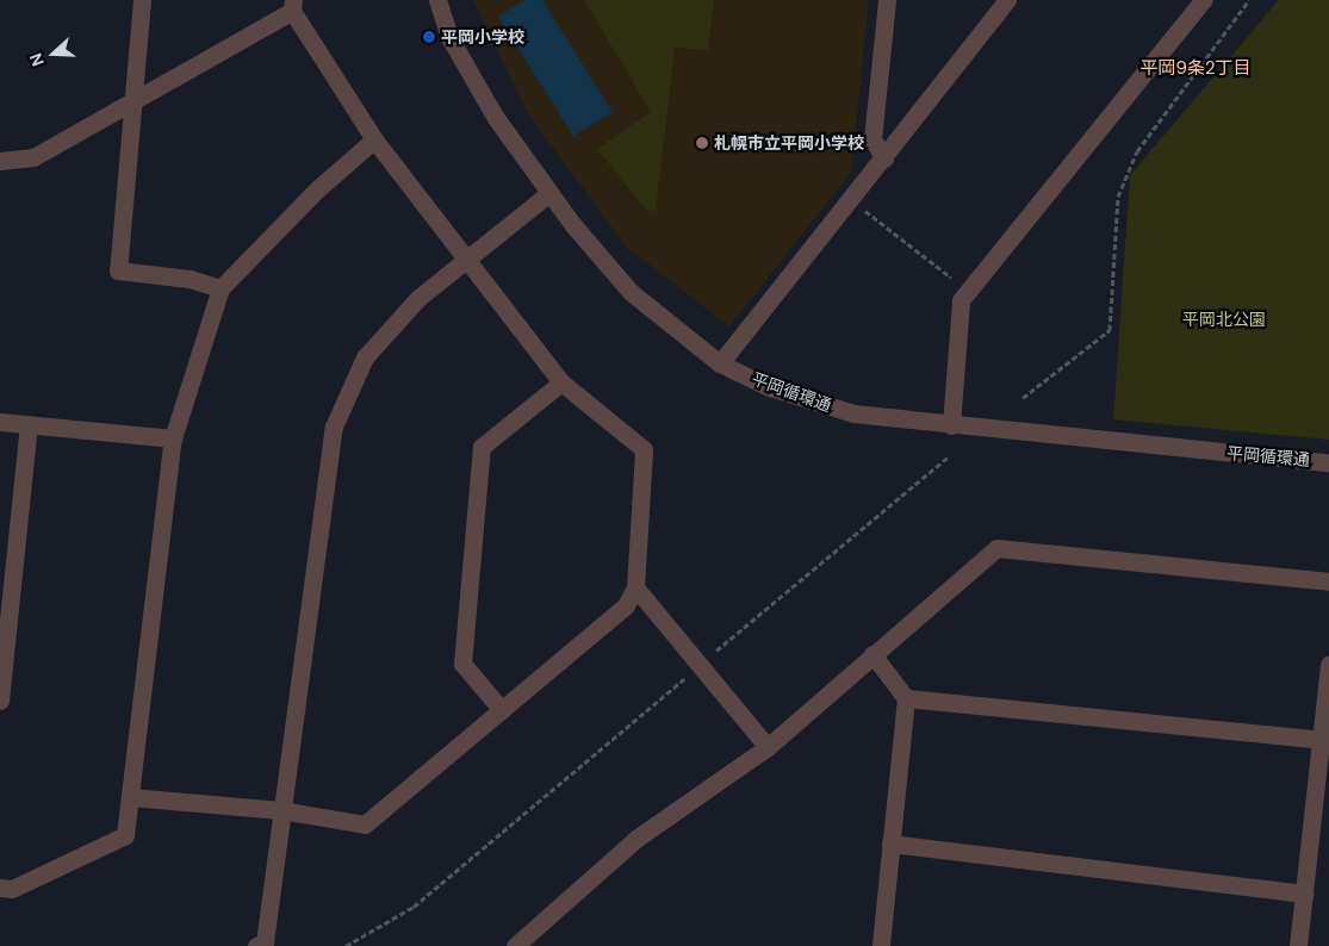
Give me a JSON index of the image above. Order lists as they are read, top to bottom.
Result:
{
  "streets": {
    "street": ["平岡循環通"]
  },
  "districts": ["平岡9条2丁目"],
  "parks": ["平岡北公園"],
  "places": ["平岡小学校", "札幌市立平岡小学校"],
  "north": "left"
}
